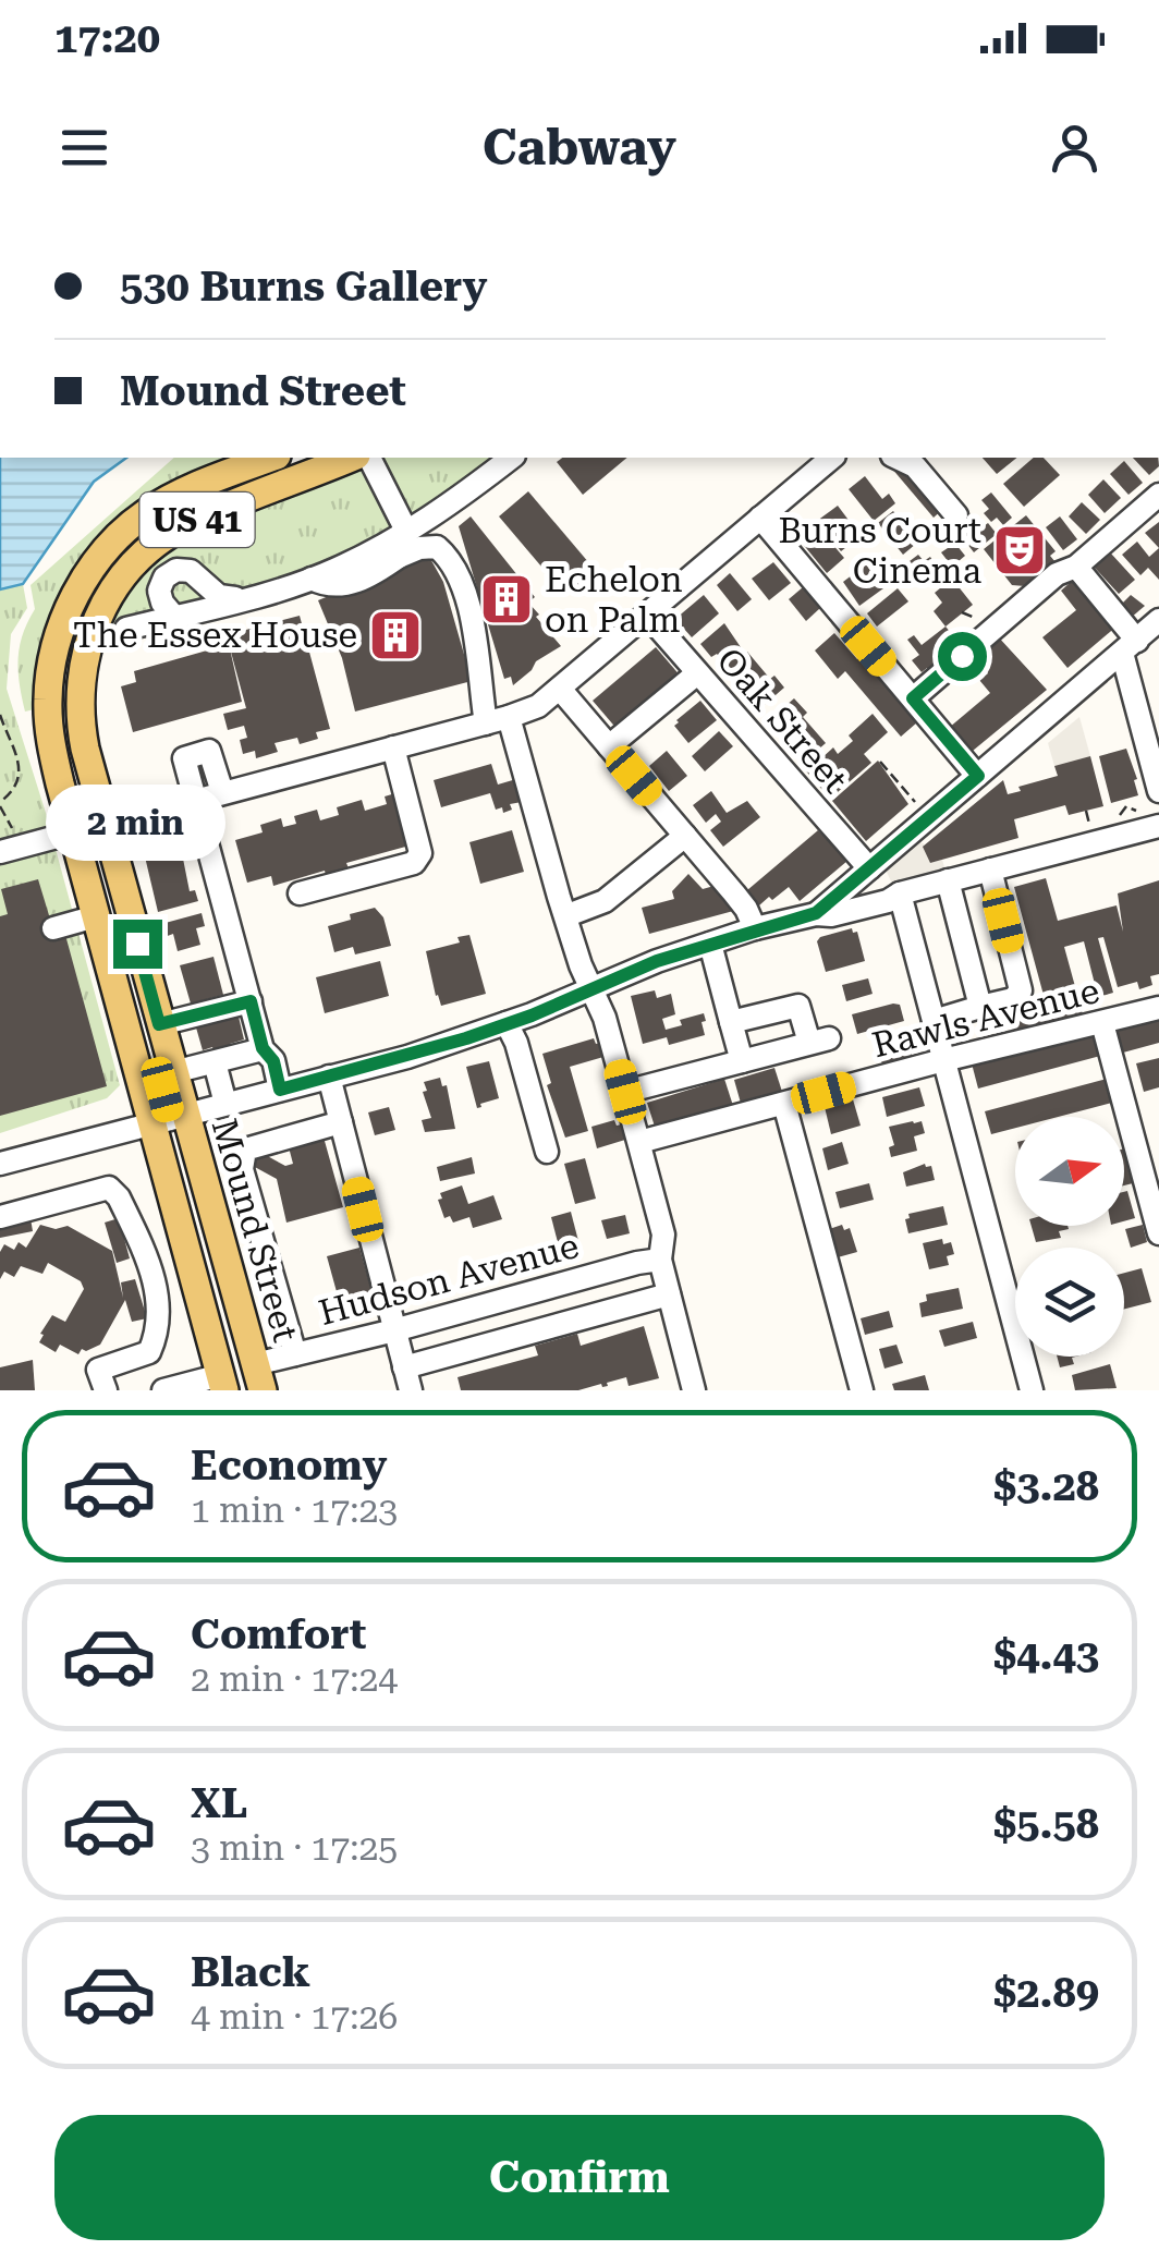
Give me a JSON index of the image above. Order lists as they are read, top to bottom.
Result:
{
  "streets": {
    "main road": ["US 41", "Mound Street"],
    "street": ["Oak Street", "Rawls Avenue", "Hudson Avenue"]
  },
  "crossings": [
    ["US 41", "Mound Street"],
    ["Mound Street", "Hudson Avenue"]
  ],
  "places": {
    "theatre": ["Burns Court Cinema"],
    "building": ["Echelon on Palm", "The Essex House"]
  },
  "north": "right",
  "page": {
    "status": "17:20",
    "header": "Cabway",
    "banner": ["530 Burns Gallery", "Mound Street"],
    "bubble": "2 min",
    "list": [
      {
        "name": "Economy",
        "note": "1 min · 17:23",
        "value": "$3.28"
      },
      {
        "name": "Comfort",
        "note": "2 min · 17:24",
        "value": "$4.43"
      },
      {
        "name": "XL",
        "note": "3 min · 17:25",
        "value": "$5.58"
      },
      {
        "name": "Black",
        "note": "4 min · 17:26",
        "value": "$2.89"
      }
    ],
    "buttons": "Confirm"
  }
}
